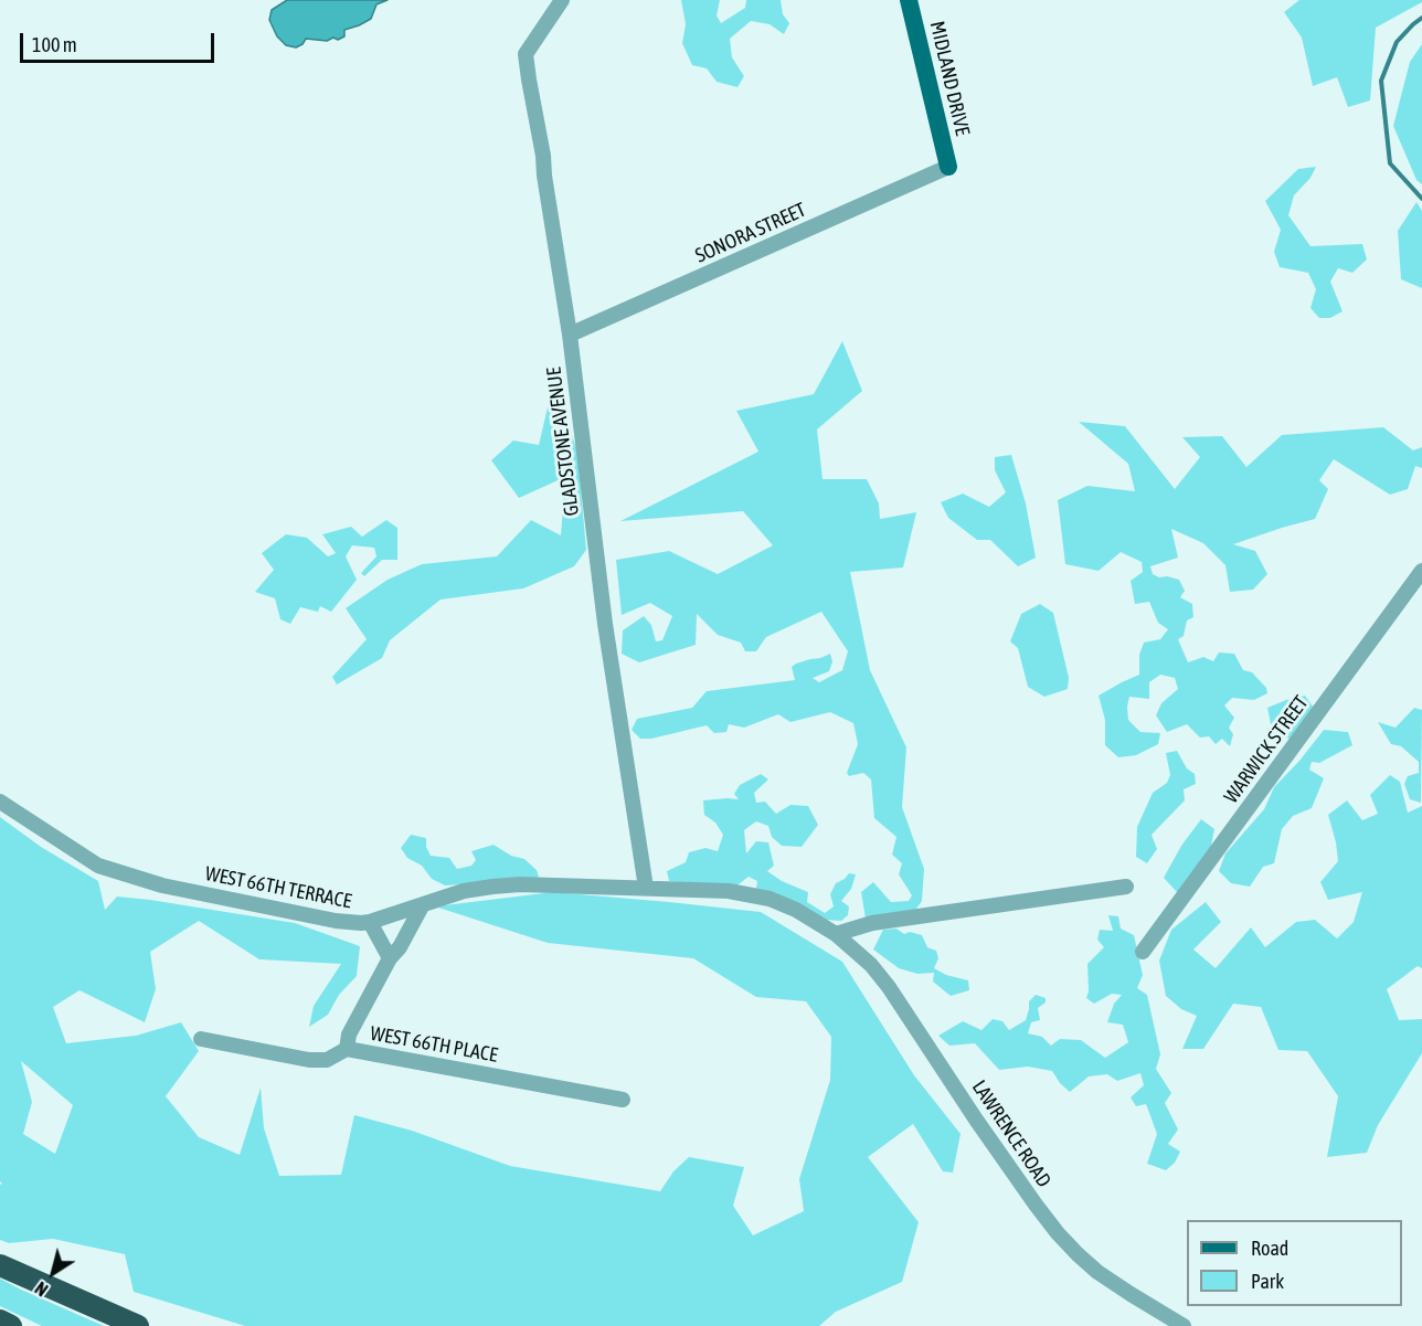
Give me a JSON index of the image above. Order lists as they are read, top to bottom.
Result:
{
  "streets": {
    "main road": ["MIDLAND DRIVE"],
    "street": [
      "SONORA STREET",
      "GLADSTONE AVENUE",
      "WARWICK STREET",
      "WEST 66TH TERRACE",
      "WEST 66TH PLACE",
      "LAWRENCE ROAD"
    ]
  },
  "crossings": [
    ["MIDLAND DRIVE", "SONORA STREET"],
    ["SONORA STREET", "GLADSTONE AVENUE"],
    ["GLADSTONE AVENUE", "WEST 66TH TERRACE"],
    ["WEST 66TH TERRACE", "LAWRENCE ROAD"]
  ],
  "legend": ["Road", "Park"],
  "scale_bar": "100 m",
  "north": "bottom left"
}
